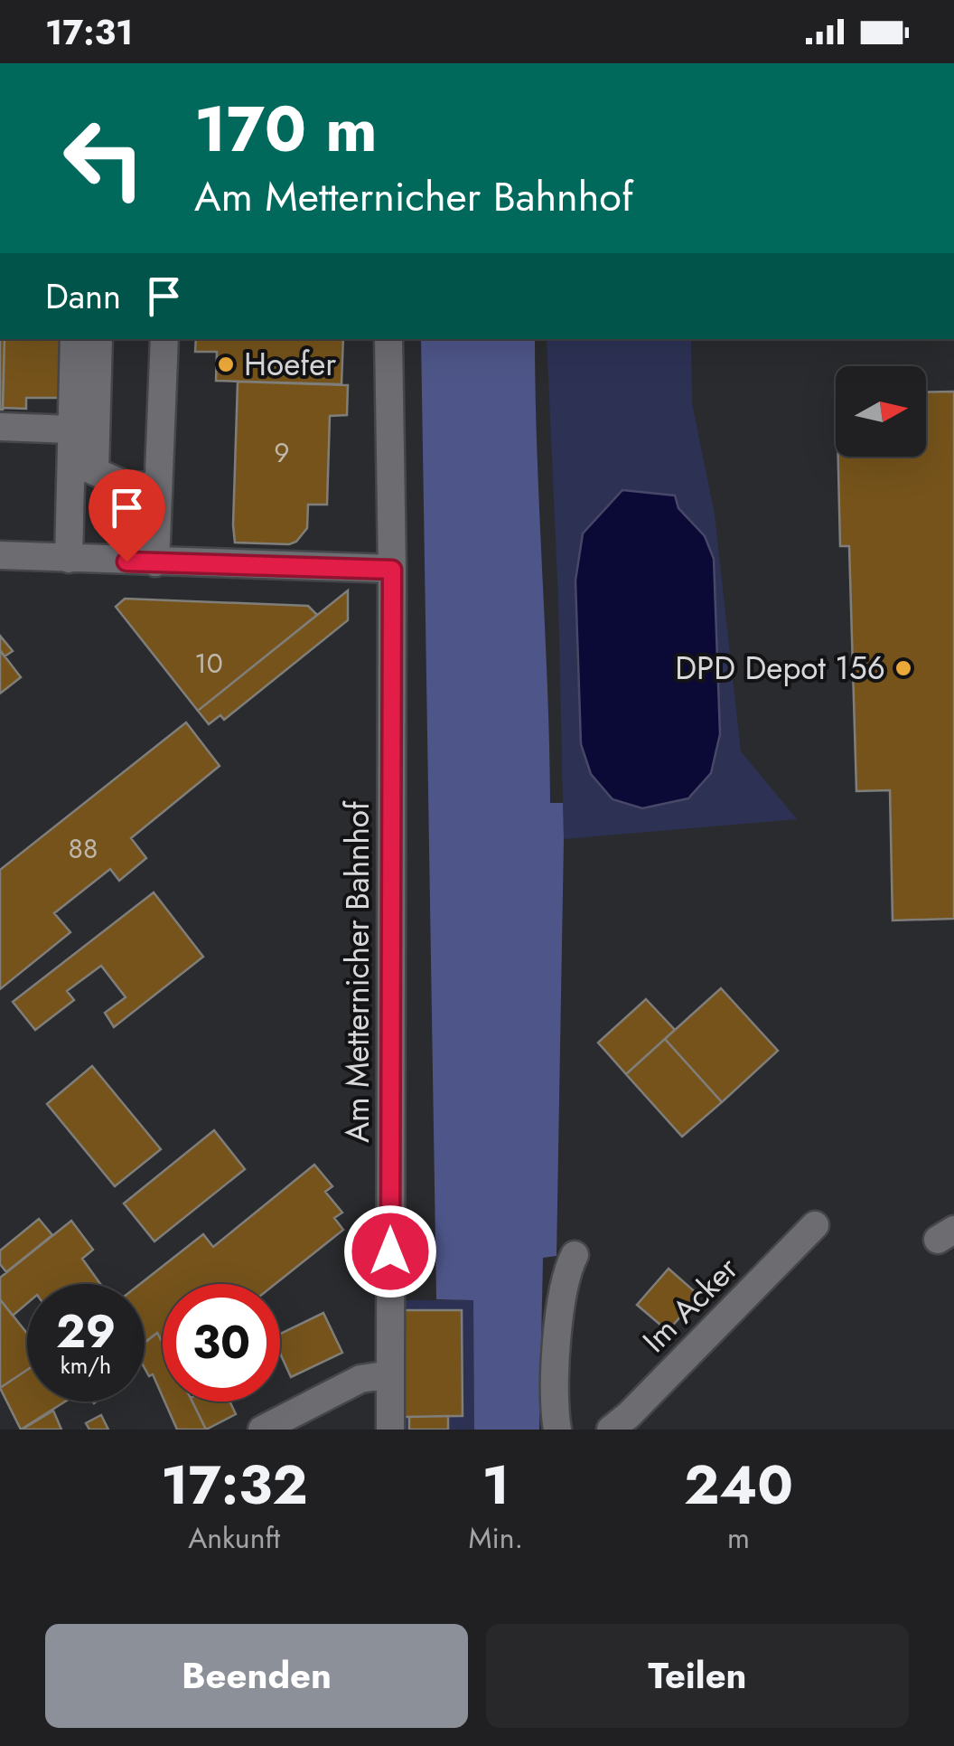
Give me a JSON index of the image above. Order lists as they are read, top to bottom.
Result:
{
  "streets": {
    "street": ["Am Metternicher Bahnhof", "Im Acker"]
  },
  "places": ["Hoefer", "DPD Depot 156"],
  "house_numbers": ["9", "10", "88"],
  "north": "right",
  "page": {
    "status": "17:31",
    "turn": ["170 m", "Am Metternicher Bahnhof"],
    "then": "Dann",
    "speed": "29 km/h",
    "limit": "30",
    "eta": [
      "17:32",
      "Ankunft",
      "1",
      "Min.",
      "240",
      "m"
    ],
    "buttons": ["Beenden", "Teilen"]
  }
}
